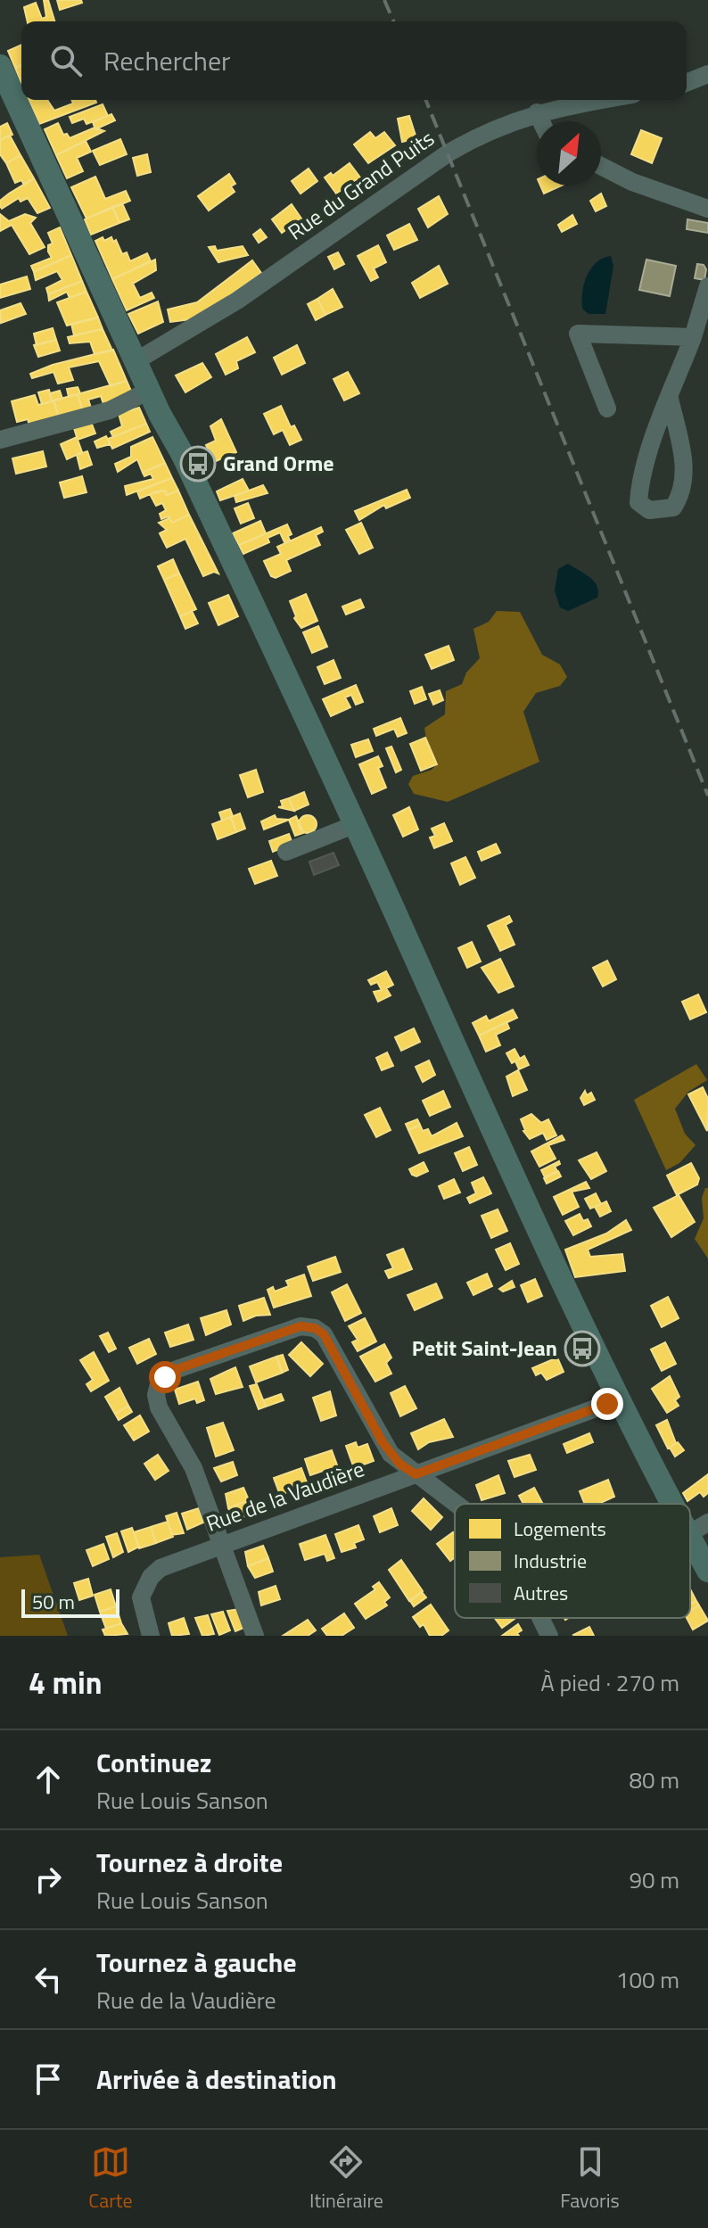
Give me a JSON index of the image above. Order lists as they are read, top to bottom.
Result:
{
  "streets": {
    "street": ["Rue du Grand Puits", "Rue de la Vaudière"]
  },
  "places": {
    "bus stop": ["Grand Orme", "Petit Saint-Jean"]
  },
  "legend": ["Logements", "Industrie", "Autres"],
  "scale_bar": "50 m",
  "north": "top right",
  "page": {
    "search": "Rechercher",
    "scale": "50 m",
    "heading": ["4 min", "À pied · 270 m"],
    "list": [
      ["Continuez", "Rue Louis Sanson", "80 m"],
      ["Tournez à droite", "Rue Louis Sanson", "90 m"],
      ["Tournez à gauche", "Rue de la Vaudière", "100 m"],
      "Arrivée à destination"
    ],
    "nav": ["Carte", "Itinéraire", "Favoris"]
  }
}
